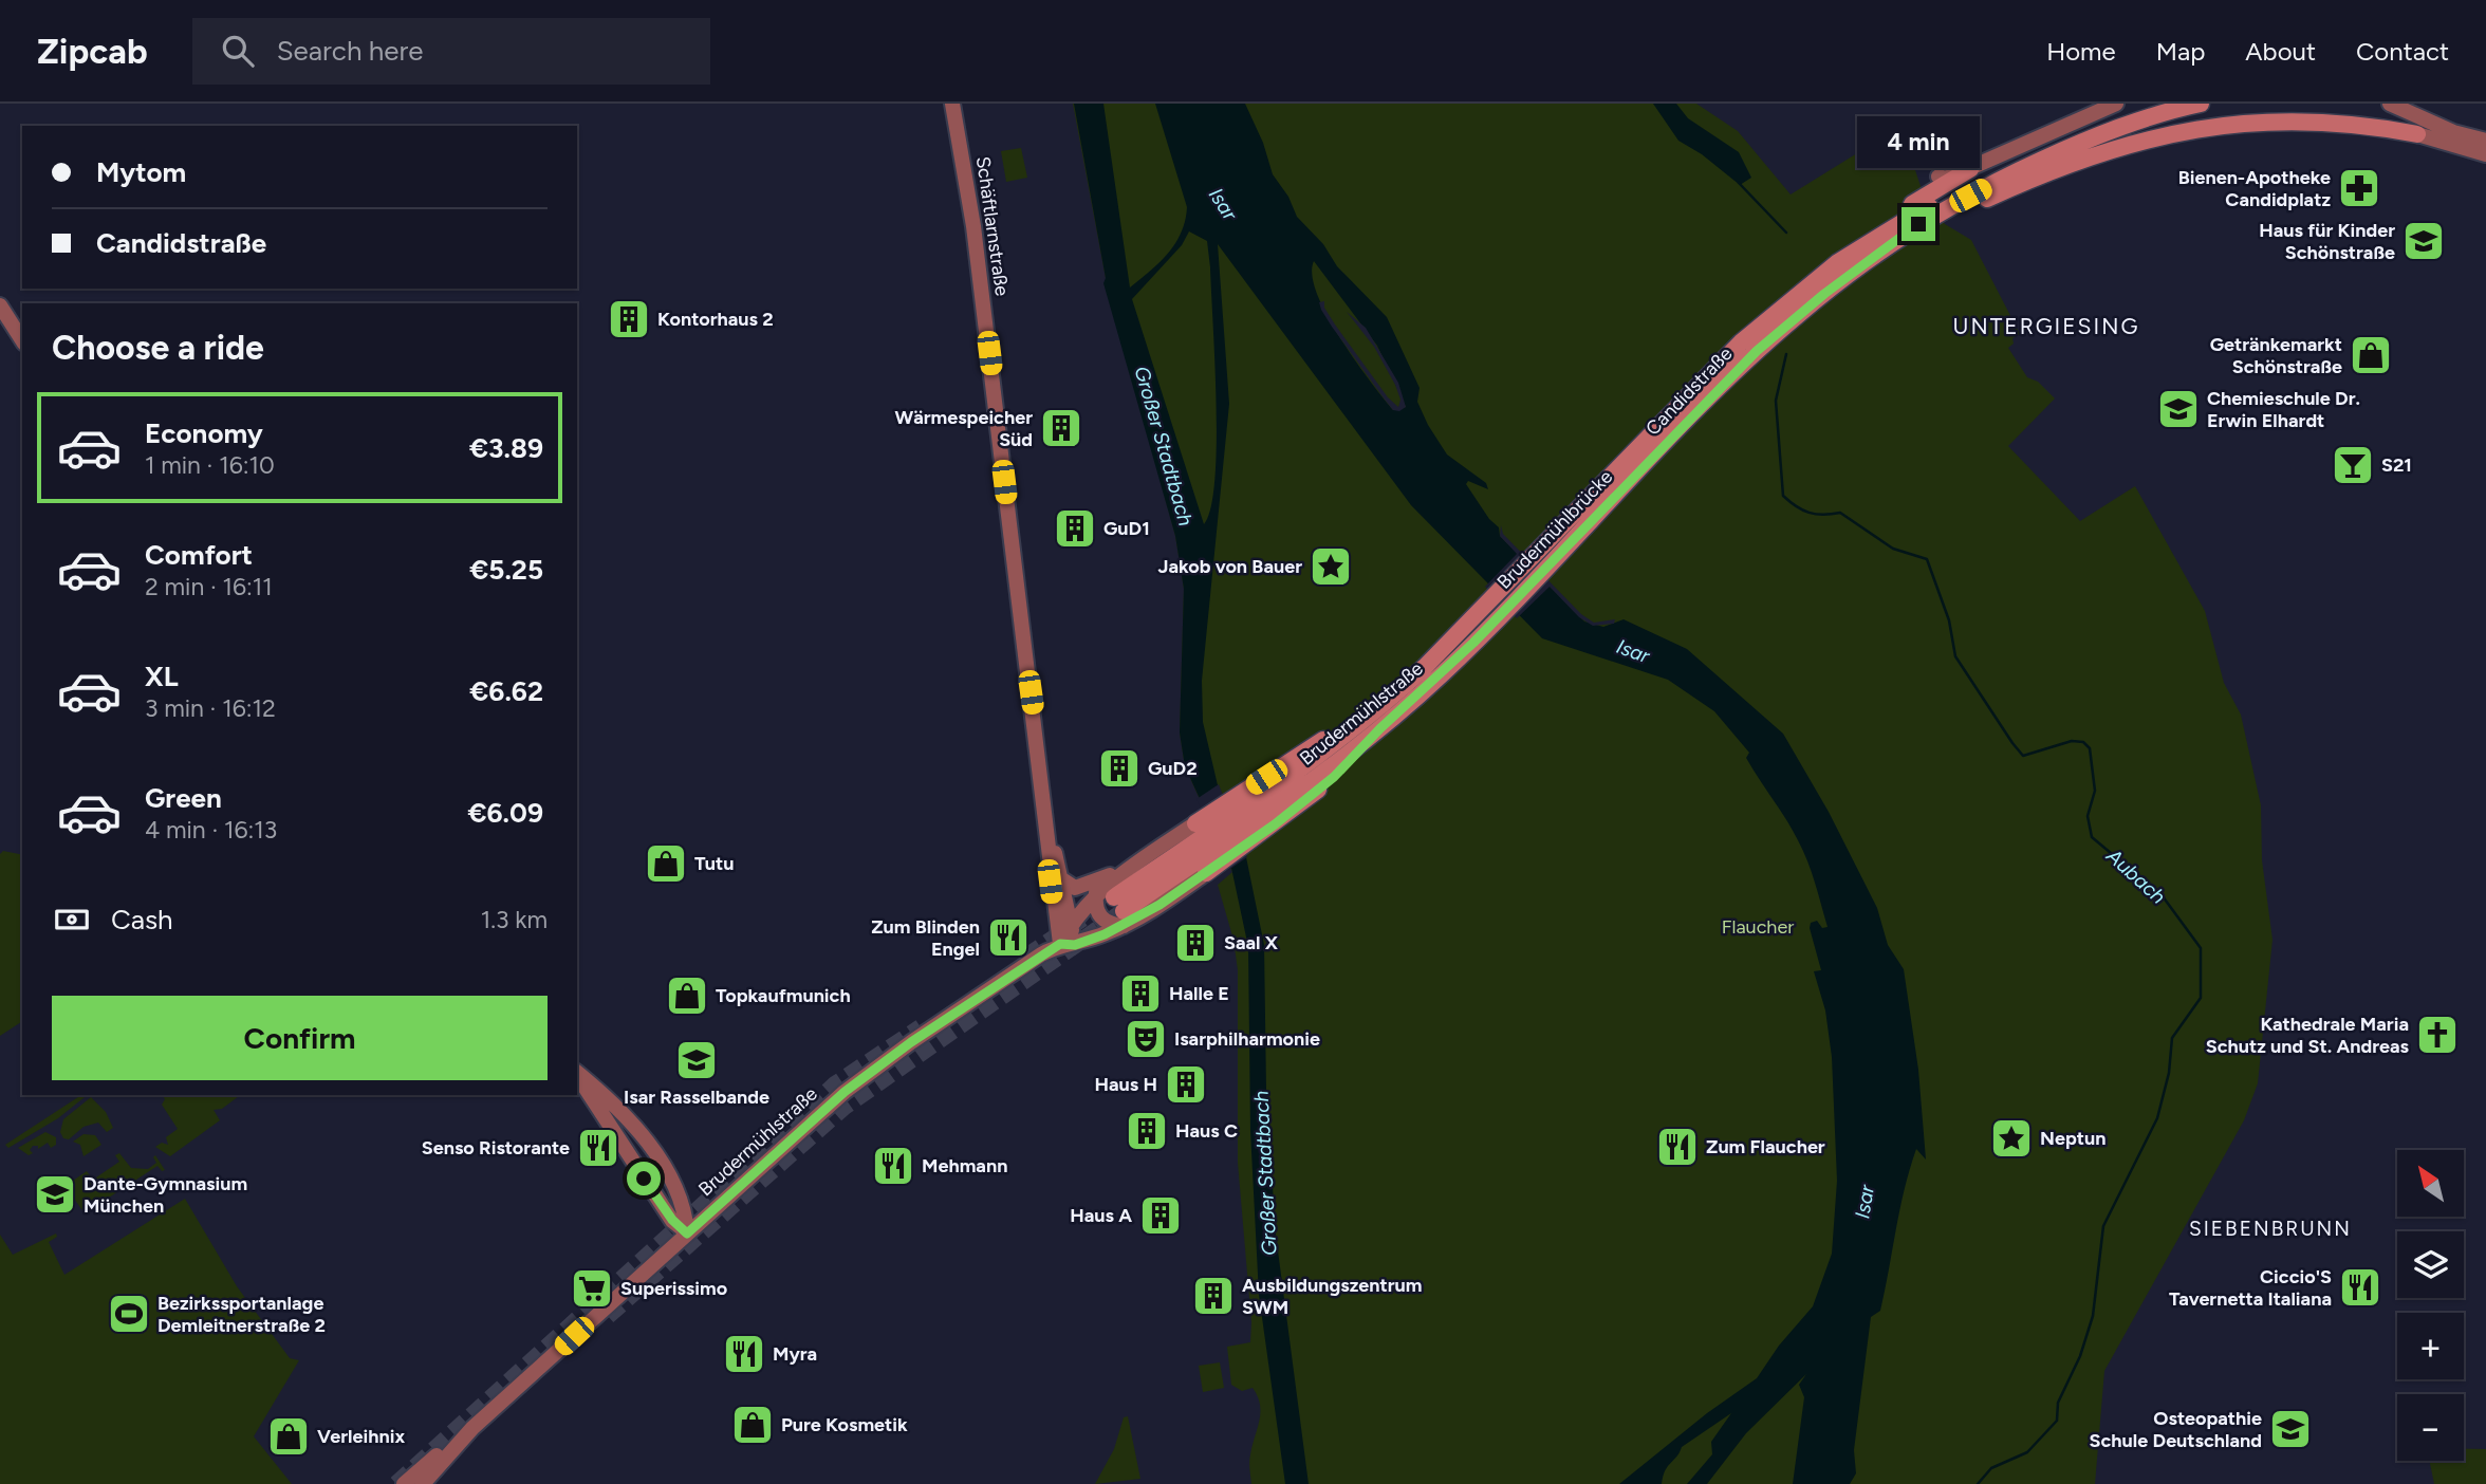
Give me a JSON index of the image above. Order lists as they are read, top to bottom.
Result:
{
  "streets": {
    "highway": ["Candidstraße", "Brudermühlbrücke", "Brudermühlstraße"],
    "main road": ["Schäftlarnstraße"]
  },
  "crossings": [
    ["Schäftlarnstraße", "Brudermühlstraße"],
    ["Candidstraße", "Brudermühlbrücke"],
    ["Brudermühlbrücke", "Brudermühlstraße"]
  ],
  "districts": ["UNTERGIESING", "SIEBENBRUNN"],
  "water": ["Isar", "Großer Stadtbach", "Aubach"],
  "parks": ["Flaucher"],
  "places": {
    "pharmacy": ["Bienen-Apotheke Candidplatz"],
    "school or university": [
      "Haus für Kinder Schönstraße",
      "Chemieschule Dr. Erwin Elhardt",
      "Isar Rasselbande",
      "Dante-Gymnasium München",
      "Osteopathie Schule Deutschland"
    ],
    "building": [
      "Kontorhaus 2",
      "Wärmespeicher Süd",
      "GuD1",
      "GuD2",
      "Saal X",
      "Halle E",
      "Haus H",
      "Haus C",
      "Haus A",
      "Ausbildungszentrum SWM"
    ],
    "shop": [
      "Getränkemarkt Schönstraße",
      "Tutu",
      "Topkaufmunich",
      "Pure Kosmetik",
      "Verleihnix"
    ],
    "bar": ["S21"],
    "place": ["Jakob von Bauer", "Neptun"],
    "restaurant": [
      "Zum Blinden Engel",
      "Zum Flaucher",
      "Senso Ristorante",
      "Mehmann",
      "Ciccio'S Tavernetta Italiana",
      "Myra"
    ],
    "church": ["Kathedrale Maria Schutz und St. Andreas"],
    "theatre": ["Isarphilharmonie"],
    "supermarket": ["Superissimo"],
    "sports": ["Bezirkssportanlage Demleitnerstraße 2"]
  },
  "north": "top left",
  "page": {
    "header": "Zipcab",
    "search": "Search here",
    "nav": [
      "Home",
      "Map",
      "About",
      "Contact"
    ],
    "bubble": "4 min",
    "banner": ["Mytom", "Candidstraße"],
    "heading": "Choose a ride",
    "list": [
      {
        "name": "Economy",
        "note": "1 min · 16:10",
        "value": "€3.89"
      },
      {
        "name": "Comfort",
        "note": "2 min · 16:11",
        "value": "€5.25"
      },
      {
        "name": "XL",
        "note": "3 min · 16:12",
        "value": "€6.62"
      },
      {
        "name": "Green",
        "note": "4 min · 16:13",
        "value": "€6.09"
      }
    ],
    "pay": ["Cash", "1.3 km"],
    "buttons": "Confirm",
    "map_buttons": ["+", "−"]
  }
}
